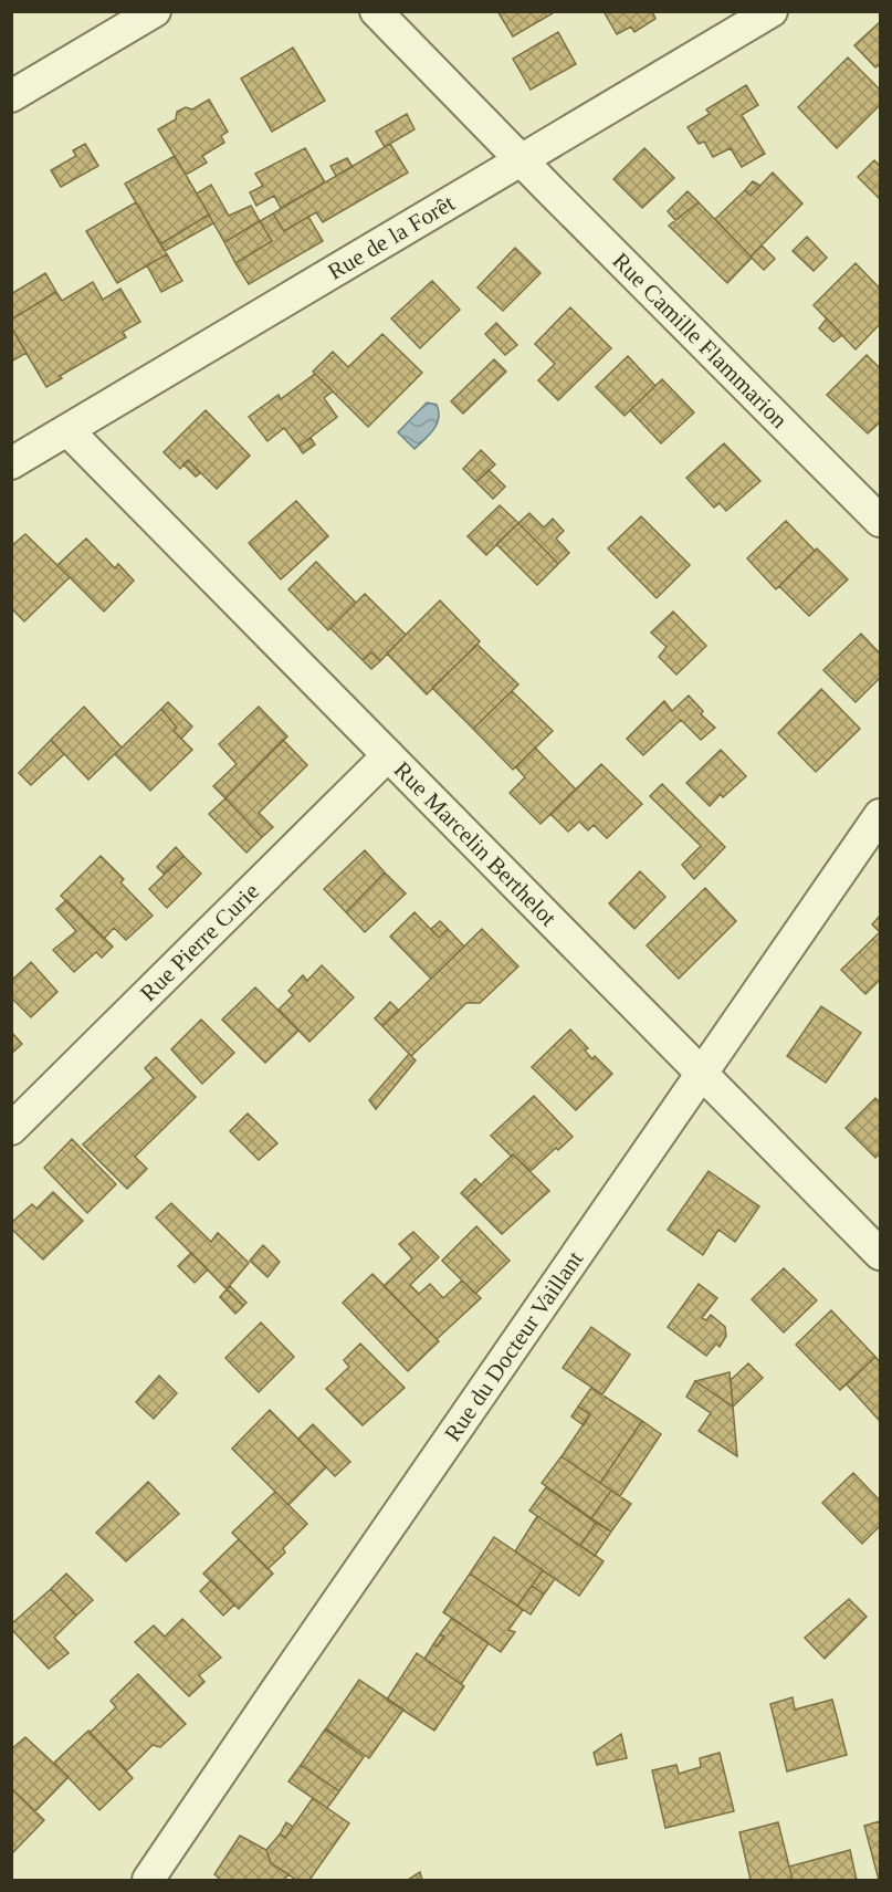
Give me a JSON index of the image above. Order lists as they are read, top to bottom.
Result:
{
  "streets": {
    "street": [
      "Rue de la Forêt",
      "Rue Camille Flammarion",
      "Rue Marcelin Berthelot",
      "Rue Pierre Curie",
      "Rue du Docteur Vaillant"
    ]
  },
  "crossings": [
    ["Rue de la Forêt", "Rue Camille Flammarion"],
    ["Rue de la Forêt", "Rue Marcelin Berthelot"],
    ["Rue Marcelin Berthelot", "Rue Pierre Curie"],
    ["Rue Marcelin Berthelot", "Rue du Docteur Vaillant"]
  ]
}
